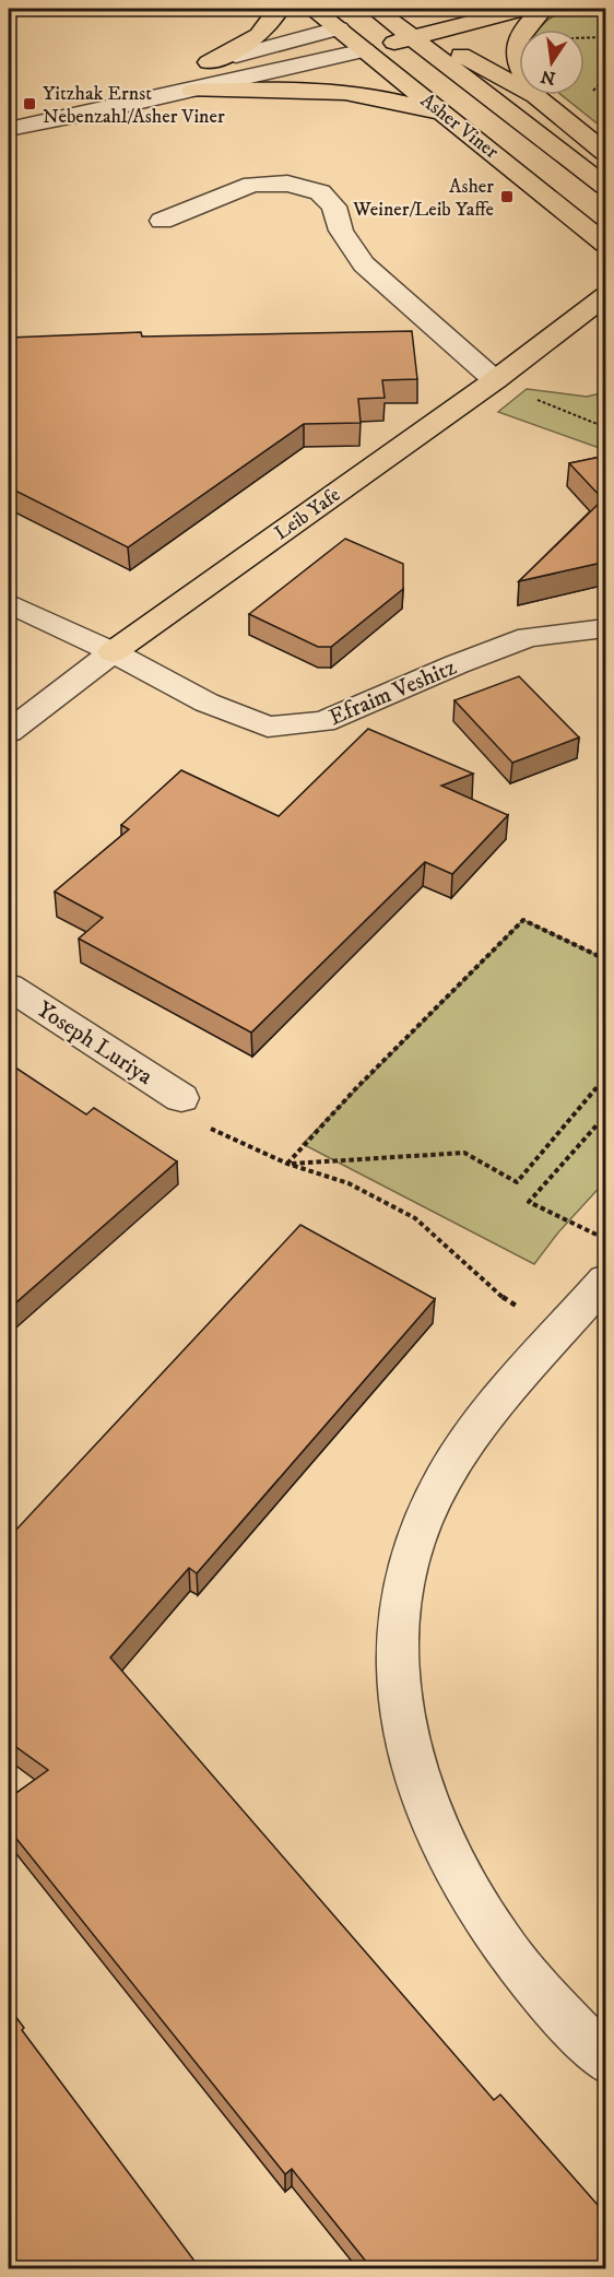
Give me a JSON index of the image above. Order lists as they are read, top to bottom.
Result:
{
  "streets": {
    "main road": ["Asher Viner", "Leib Yafe"],
    "street": ["Efraim Veshitz", "Yoseph Luriya"]
  },
  "crossings": [
    ["Leib Yafe", "Efraim Veshitz"]
  ],
  "places": {
    "transit": ["Yitzhak Ernst Nebenzahl/Asher Viner", "Asher Weiner/Leib Yaffe"]
  },
  "north": "bottom"
}
